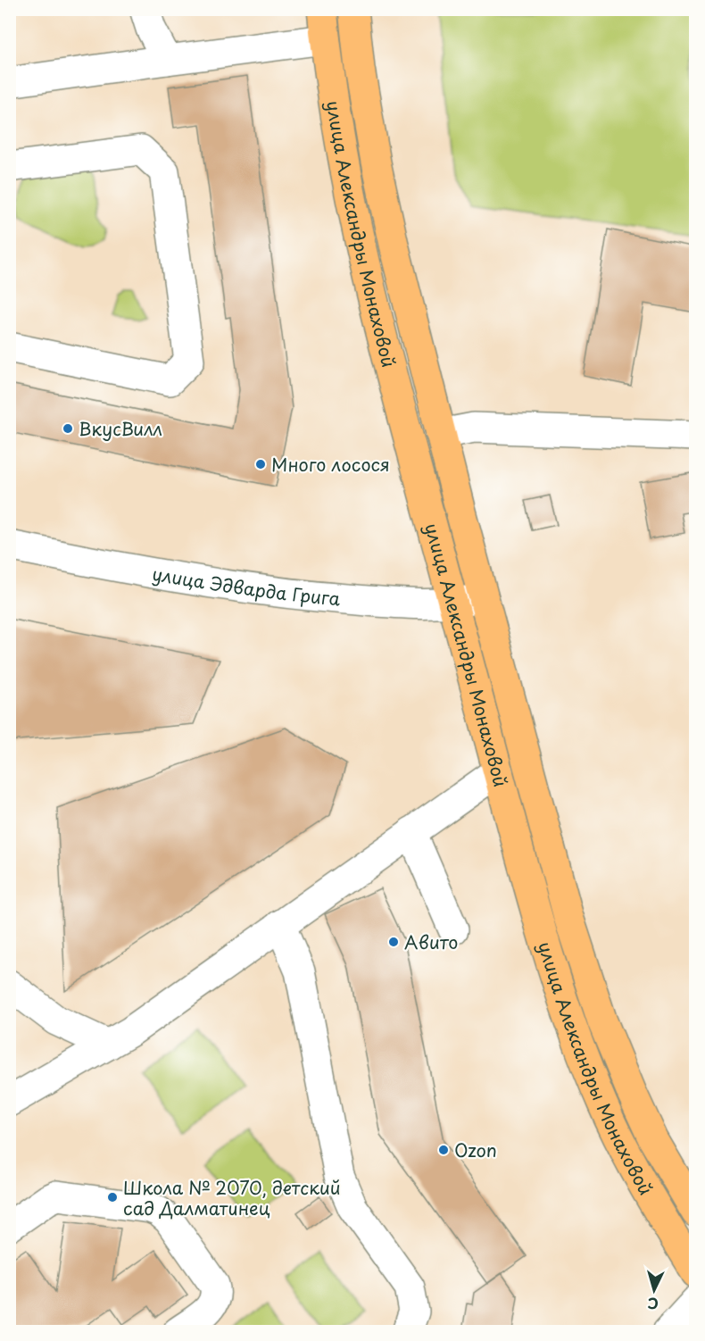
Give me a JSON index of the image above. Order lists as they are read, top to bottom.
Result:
{
  "streets": {
    "main road": ["улица Александры Монаховой"],
    "street": ["улица Эдварда Грига"]
  },
  "crossings": [
    ["улица Александры Монаховой", "улица Эдварда Грига"]
  ],
  "places": [
    "ВкусВилл",
    "Много лосося",
    "Авито",
    "Ozon",
    "Школа № 2070, детский сад Далматинец"
  ],
  "north": "bottom"
}
